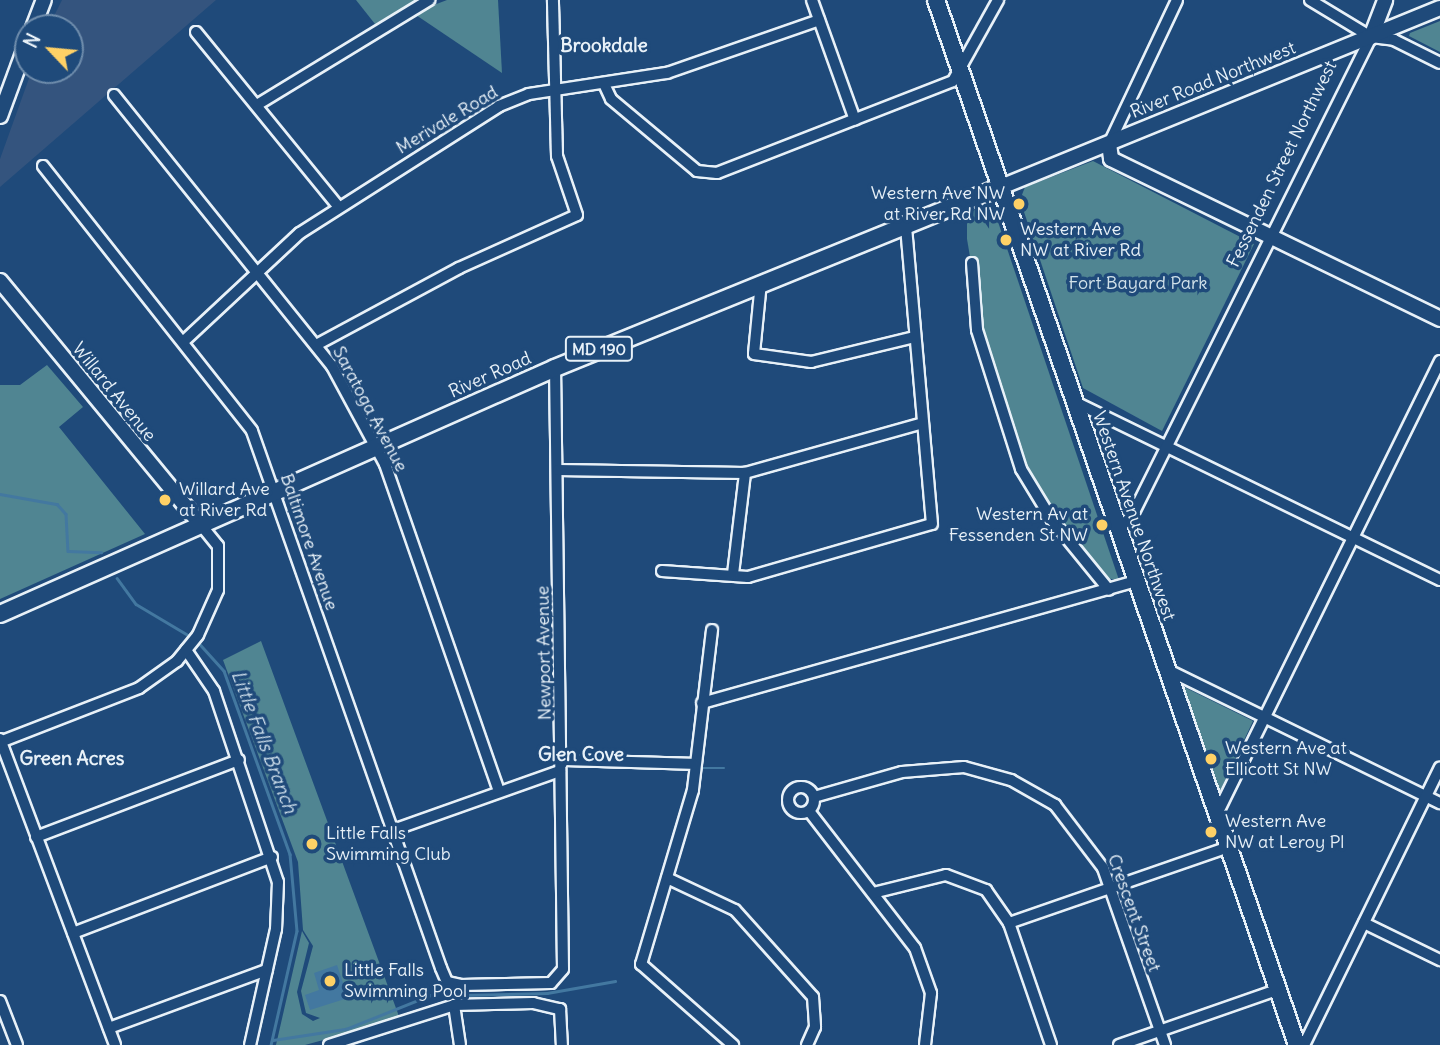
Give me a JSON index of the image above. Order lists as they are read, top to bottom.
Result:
{
  "streets": {
    "main road": ["MD 190", "River Road", "Western Avenue Northwest"],
    "street": [
      "River Road Northwest",
      "Merivale Road",
      "Fessenden Street Northwest",
      "Willard Avenue",
      "Saratoga Avenue",
      "Baltimore Avenue",
      "Newport Avenue",
      "Crescent Street"
    ]
  },
  "crossings": [
    ["River Road Northwest", "Fessenden Street Northwest"],
    ["River Road Northwest", "River Road"],
    ["River Road Northwest", "Western Avenue Northwest"],
    ["Merivale Road", "Saratoga Avenue"],
    ["Merivale Road", "Baltimore Avenue"],
    ["Fessenden Street Northwest", "Western Avenue Northwest"],
    ["River Road", "Willard Avenue"],
    ["River Road", "Saratoga Avenue"],
    ["River Road", "Western Avenue Northwest"],
    ["River Road", "Baltimore Avenue"],
    ["River Road", "Newport Avenue"],
    ["Baltimore Avenue", "Newport Avenue"]
  ],
  "districts": ["Brookdale", "Glen Cove", "Green Acres"],
  "water": ["Little Falls Branch"],
  "parks": ["Fort Bayard Park"],
  "places": [
    "Western Ave NW at River Rd NW",
    "Western Ave NW at River Rd",
    "Willard Ave at River Rd",
    "Western Av at Fessenden St NW",
    "Western Ave at Ellicott St NW",
    "Western Ave NW at Leroy Pl",
    "Little Falls Swimming Club",
    "Little Falls Swimming Pool"
  ],
  "north": "top left"
}
